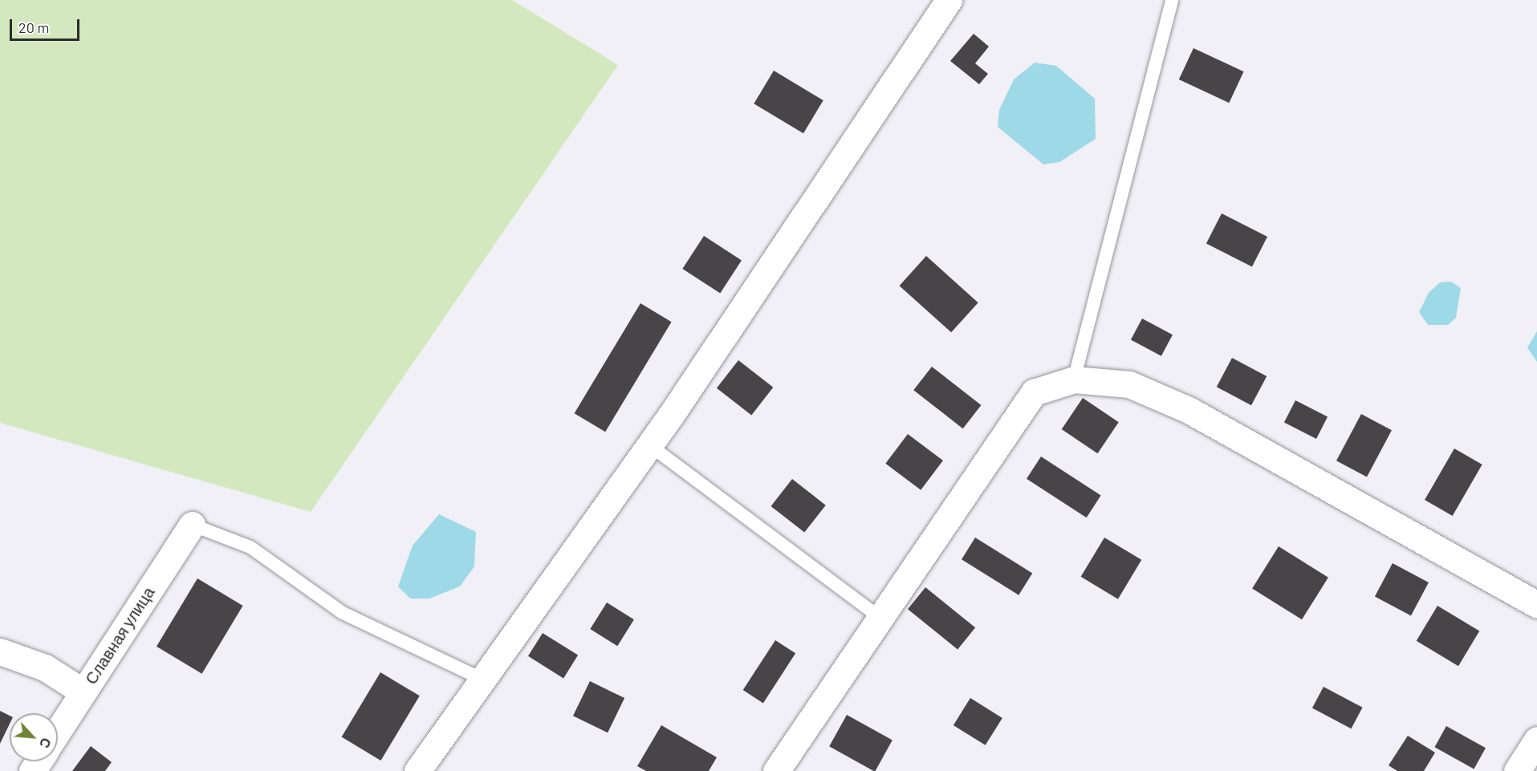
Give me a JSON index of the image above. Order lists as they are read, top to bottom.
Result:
{
  "streets": {
    "street": ["Славная улица"]
  },
  "scale_bar": "20 m",
  "north": "bottom right"
}
